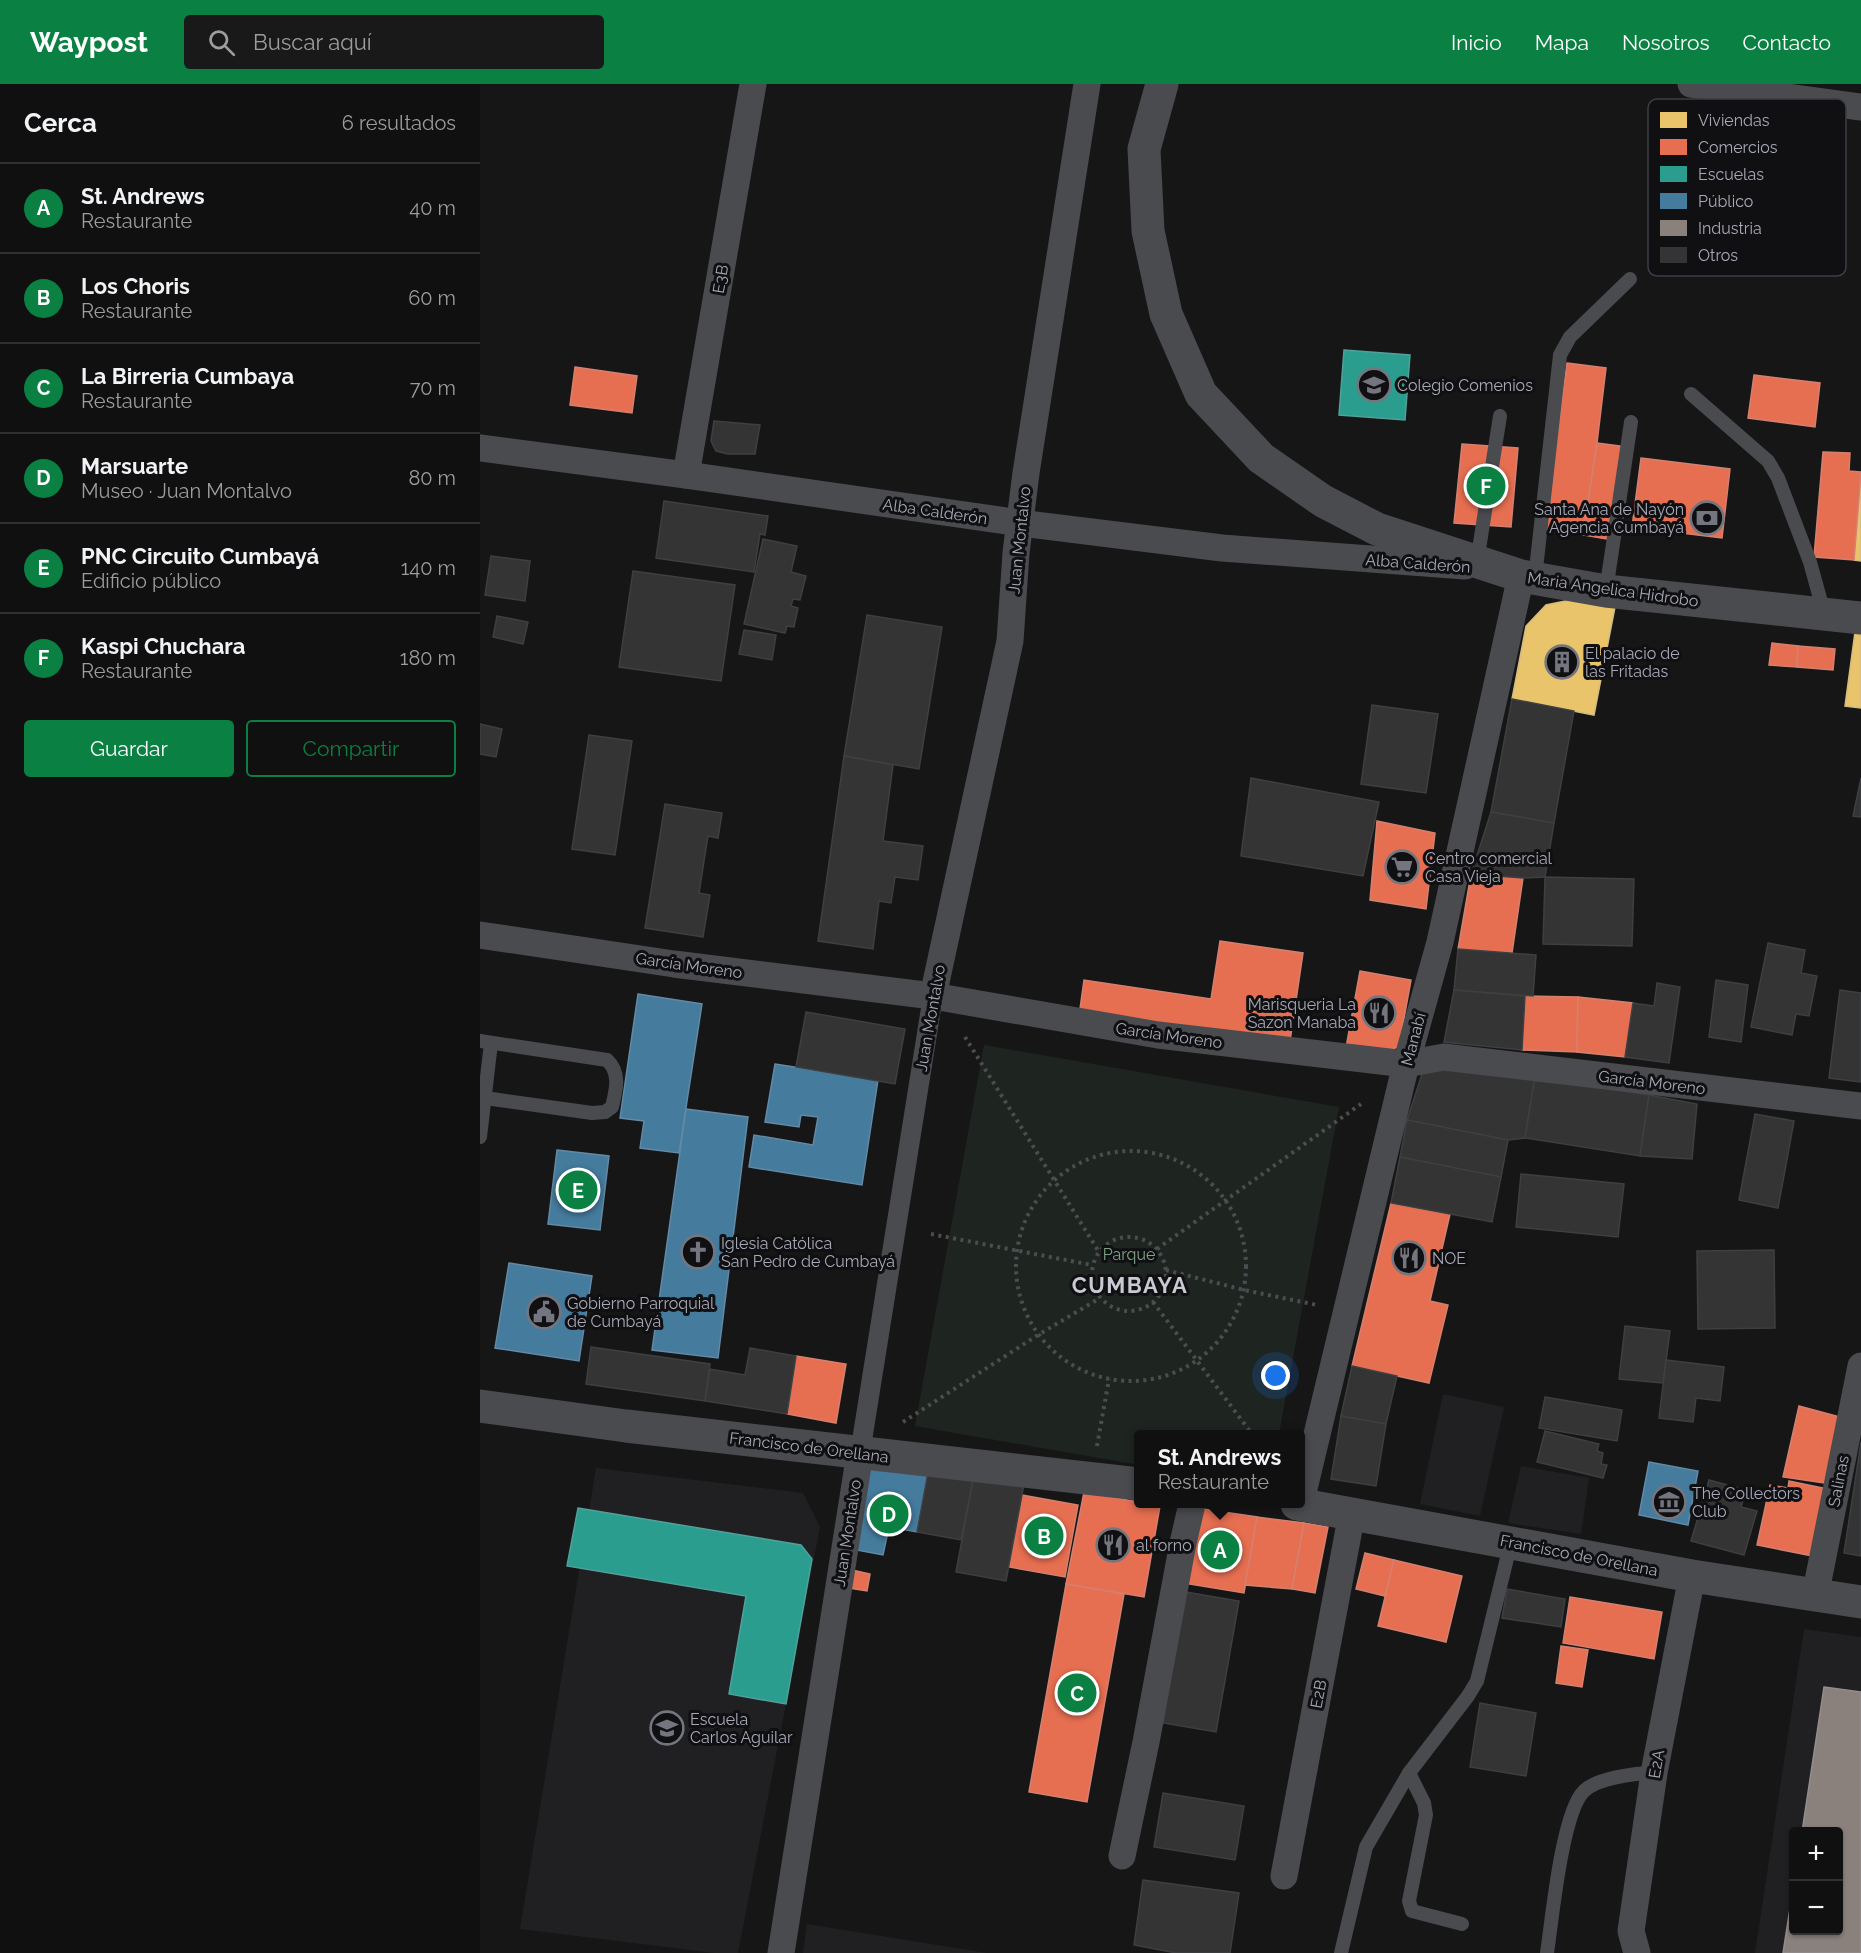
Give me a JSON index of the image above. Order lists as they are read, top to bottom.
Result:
{
  "streets": {
    "street": [
      "E3B",
      "Alba Calderón",
      "Juan Montalvo",
      "Maria Angelica Hidrobo",
      "García Moreno",
      "Manabí",
      "Francisco de Orellana",
      "Salinas",
      "E2B",
      "E2A"
    ]
  },
  "crossings": [
    ["E3B", "Alba Calderón"],
    ["Alba Calderón", "Juan Montalvo"],
    ["Alba Calderón", "Maria Angelica Hidrobo"],
    ["Alba Calderón", "Manabí"],
    ["Juan Montalvo", "García Moreno"],
    ["Juan Montalvo", "Francisco de Orellana"],
    ["Maria Angelica Hidrobo", "Manabí"],
    ["García Moreno", "Manabí"],
    ["Francisco de Orellana", "Salinas"],
    ["Francisco de Orellana", "E2B"],
    ["Francisco de Orellana", "E2A"]
  ],
  "districts": ["CUMBAYA"],
  "parks": ["Parque"],
  "places": {
    "school or university": ["Colegio Comenios", "Escuela Carlos Aguilar"],
    "bank": ["Santa Ana de Nayón Agencia Cumbayá"],
    "building": ["El palacio de las Fritadas"],
    "supermarket": ["Centro comercial Casa Vieja"],
    "restaurant": ["Marisqueria La Sazon Manaba", "NOE", "al forno"],
    "church": ["Iglesia Católica San Pedro de Cumbayá"],
    "public building": ["Gobierno Parroquial de Cumbayá"],
    "museum": ["The Collectors Club"]
  },
  "legend": [
    "Viviendas",
    "Comercios",
    "Escuelas",
    "Público",
    "Industria",
    "Otros"
  ],
  "page": {
    "header": "Waypost",
    "search": "Buscar aquí",
    "nav": [
      "Inicio",
      "Mapa",
      "Nosotros",
      "Contacto"
    ],
    "heading": ["Cerca", "6 resultados"],
    "list": [
      {
        "mark": "A",
        "name": "St. Andrews",
        "note": "Restaurante",
        "value": "40 m"
      },
      {
        "mark": "B",
        "name": "Los Choris",
        "note": "Restaurante",
        "value": "60 m"
      },
      {
        "mark": "C",
        "name": "La Birreria Cumbaya",
        "note": "Restaurante",
        "value": "70 m"
      },
      {
        "mark": "D",
        "name": "Marsuarte",
        "note": "Museo · Juan Montalvo",
        "value": "80 m"
      },
      {
        "mark": "E",
        "name": "PNC Circuito Cumbayá",
        "note": "Edificio público",
        "value": "140 m"
      },
      {
        "mark": "F",
        "name": "Kaspi Chuchara",
        "note": "Restaurante",
        "value": "180 m"
      }
    ],
    "pins": [
      "F",
      "E",
      "D",
      "B",
      "A",
      "C"
    ],
    "buttons": ["Guardar", "Compartir"],
    "popup": ["St. Andrews", "Restaurante"],
    "map_buttons": ["+", "−"]
  }
}
